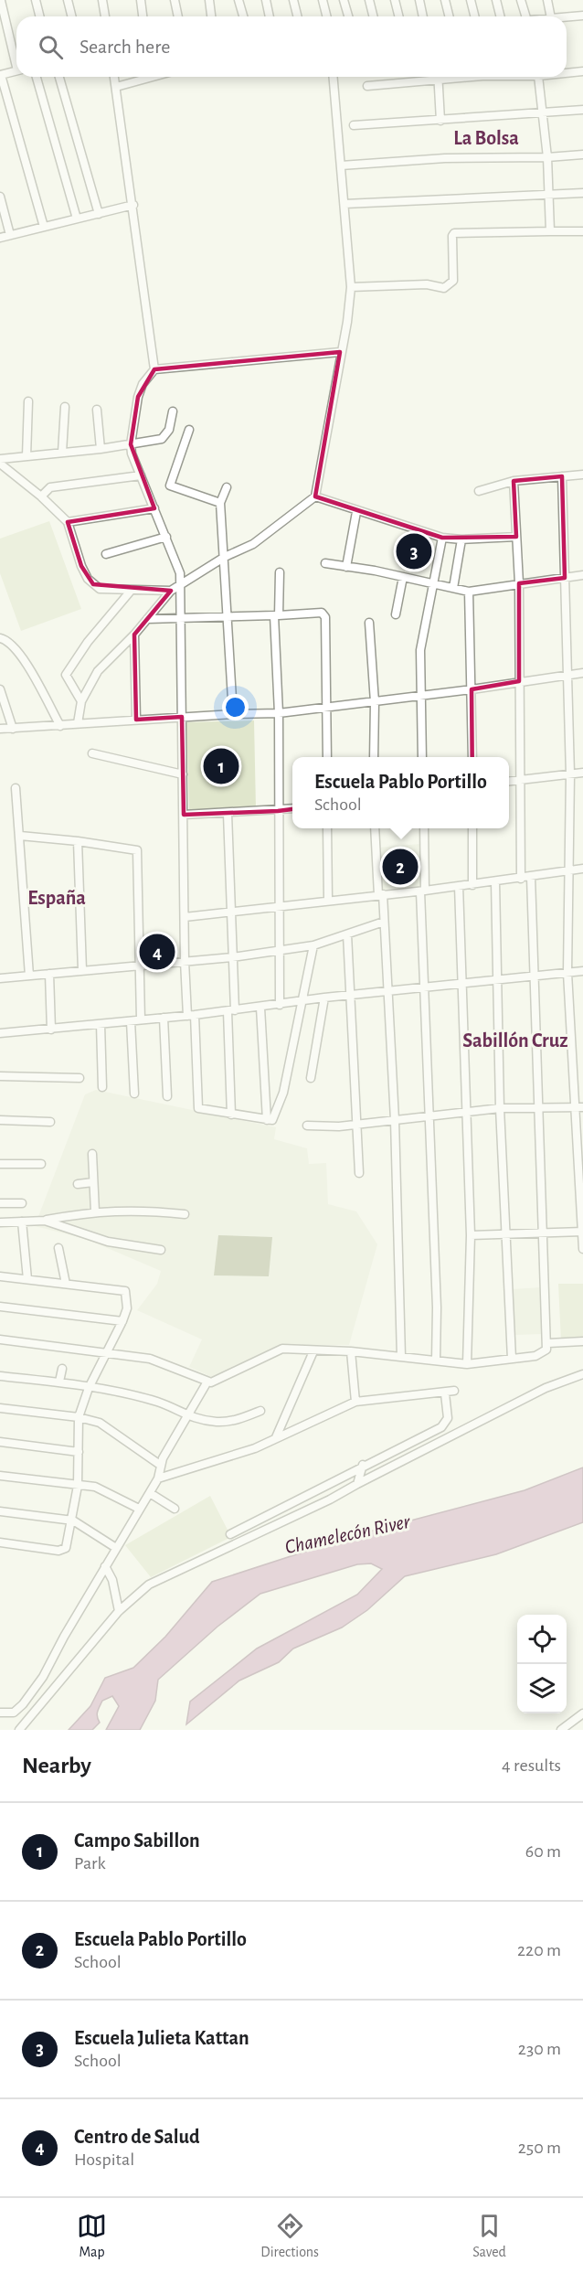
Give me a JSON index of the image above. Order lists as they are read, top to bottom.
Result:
{
  "districts": ["La Bolsa", "España", "Sabillón Cruz"],
  "water": ["Chamelecón River"],
  "page": {
    "search": "Search here",
    "pins": [
      "3",
      "1",
      "2",
      "4"
    ],
    "popup": ["Escuela Pablo Portillo", "School"],
    "heading": ["Nearby", "4 results"],
    "list": [
      {
        "mark": "1",
        "name": "Campo Sabillon",
        "note": "Park",
        "value": "60 m"
      },
      {
        "mark": "2",
        "name": "Escuela Pablo Portillo",
        "note": "School",
        "value": "220 m"
      },
      {
        "mark": "3",
        "name": "Escuela Julieta Kattan",
        "note": "School",
        "value": "230 m"
      },
      {
        "mark": "4",
        "name": "Centro de Salud",
        "note": "Hospital",
        "value": "250 m"
      }
    ],
    "nav": ["Map", "Directions", "Saved"]
  }
}
